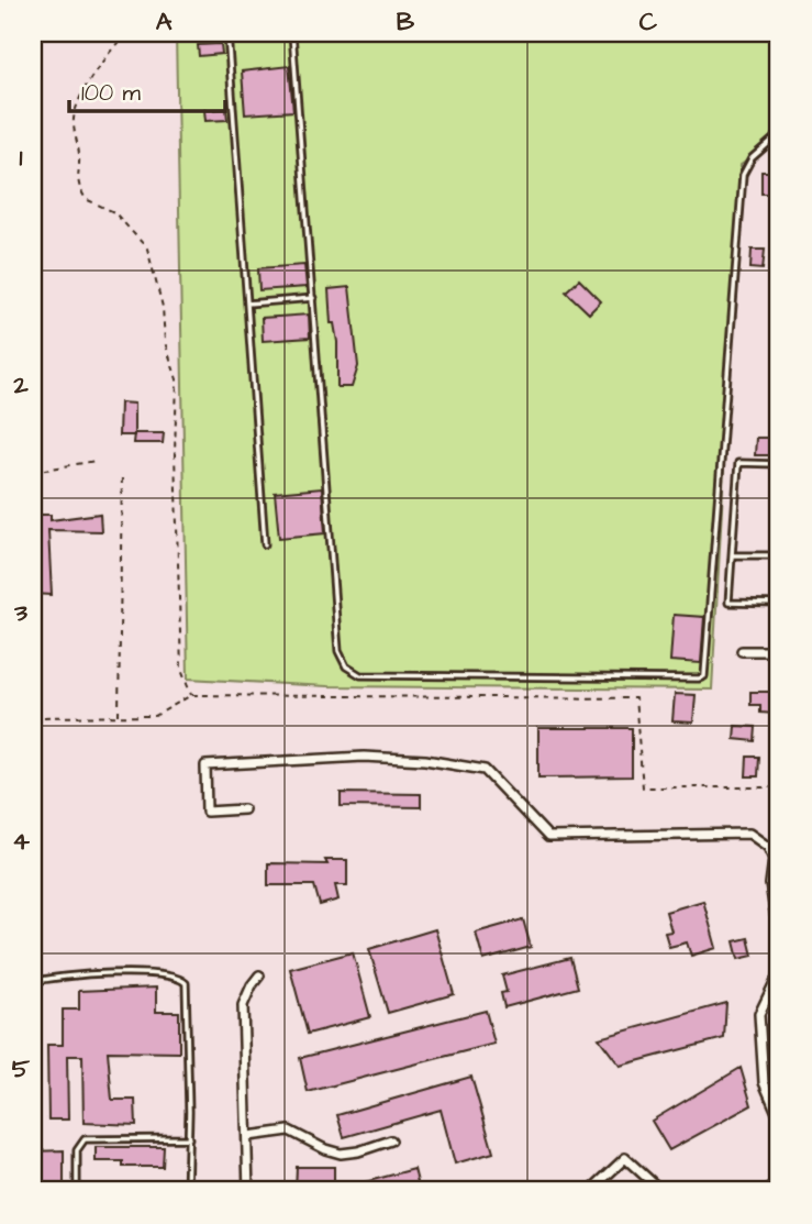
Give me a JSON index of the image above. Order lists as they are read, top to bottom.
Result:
{
  "scale_bar": "100 m",
  "grid": {
    "columns": ["A", "B", "C"],
    "rows": [
      "1",
      "2",
      "3",
      "4",
      "5"
    ]
  }
}
